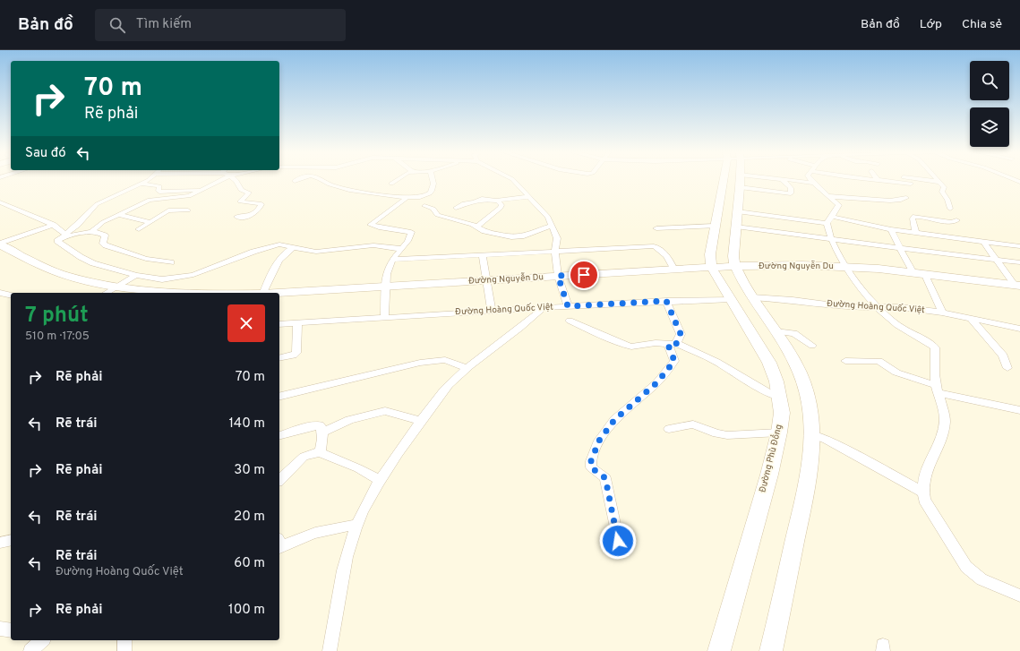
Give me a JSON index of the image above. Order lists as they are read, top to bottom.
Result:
{
  "streets": {
    "main road": ["Đường Nguyễn Du", "Đường Phù Đổng"],
    "street": ["Đường Hoàng Quốc Việt"]
  },
  "crossings": [
    ["Đường Nguyễn Du", "Đường Phù Đổng"],
    ["Đường Hoàng Quốc Việt", "Đường Phù Đổng"]
  ],
  "page": {
    "header": "Bản đồ",
    "search": "Tìm kiếm",
    "nav": ["Bản đồ", "Lớp", "Chia sẻ"],
    "turn": ["70 m", "Rẽ phải"],
    "then": "Sau đó",
    "heading": ["7 phút", "510 m · 17:05"],
    "list": [
      {
        "name": "Rẽ phải",
        "value": "70 m"
      },
      {
        "name": "Rẽ trái",
        "value": "140 m"
      },
      {
        "name": "Rẽ phải",
        "value": "30 m"
      },
      {
        "name": "Rẽ trái",
        "value": "20 m"
      },
      {
        "name": "Rẽ trái",
        "note": "Đường Hoàng Quốc Việt",
        "value": "60 m"
      },
      {
        "name": "Rẽ phải",
        "value": "100 m"
      }
    ]
  }
}
